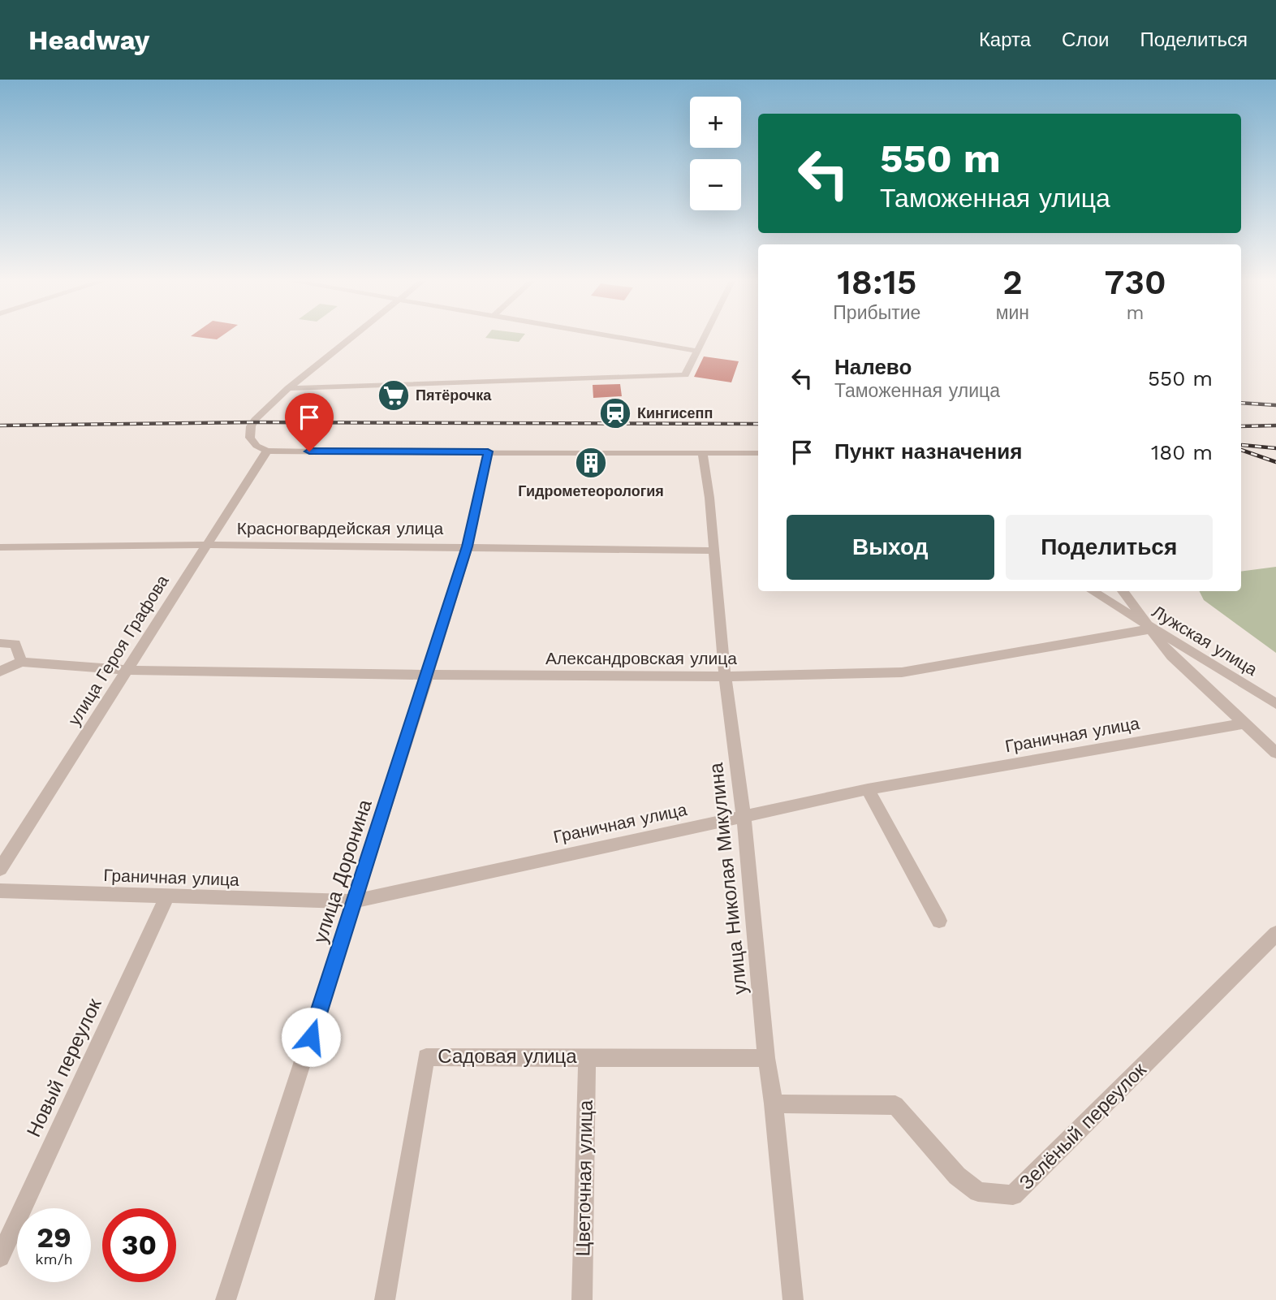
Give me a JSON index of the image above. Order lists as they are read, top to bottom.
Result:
{
  "streets": {
    "street": [
      "Красногвардейская улица",
      "Лужская улица",
      "улица Героя Графова",
      "Александровская улица",
      "Граничная улица",
      "улица Доронина",
      "улица Николая Микулина",
      "Садовая улица",
      "Новый переулок",
      "Зелёный переулок",
      "Цветочная улица"
    ]
  },
  "crossings": [
    ["Красногвардейская улица", "улица Героя Графова"],
    ["Красногвардейская улица", "улица Доронина"],
    ["Красногвардейская улица", "улица Николая Микулина"],
    ["Лужская улица", "Александровская улица"],
    ["улица Героя Графова", "Александровская улица"],
    ["Александровская улица", "улица Доронина"],
    ["Александровская улица", "улица Николая Микулина"],
    ["Граничная улица", "улица Доронина"],
    ["Граничная улица", "улица Николая Микулина"],
    ["Граничная улица", "Новый переулок"],
    ["улица Николая Микулина", "Садовая улица"],
    ["улица Николая Микулина", "Зелёный переулок"],
    ["Садовая улица", "Цветочная улица"]
  ],
  "places": {
    "supermarket": ["Пятёрочка"],
    "station": ["Кингисепп"],
    "building": ["Гидрометеорология"]
  },
  "page": {
    "header": "Headway",
    "nav": ["Карта", "Слои", "Поделиться"],
    "map_buttons": ["+", "−"],
    "turn": ["550 m", "Таможенная улица"],
    "eta": [
      "18:15",
      "Прибытие",
      "2",
      "мин",
      "730",
      "m"
    ],
    "list": [
      {
        "name": "Налево",
        "note": "Таможенная улица",
        "value": "550 m"
      },
      {
        "name": "Пункт назначения",
        "value": "180 m"
      }
    ],
    "buttons": ["Выход", "Поделиться"],
    "speed": "29 km/h",
    "limit": "30"
  }
}
